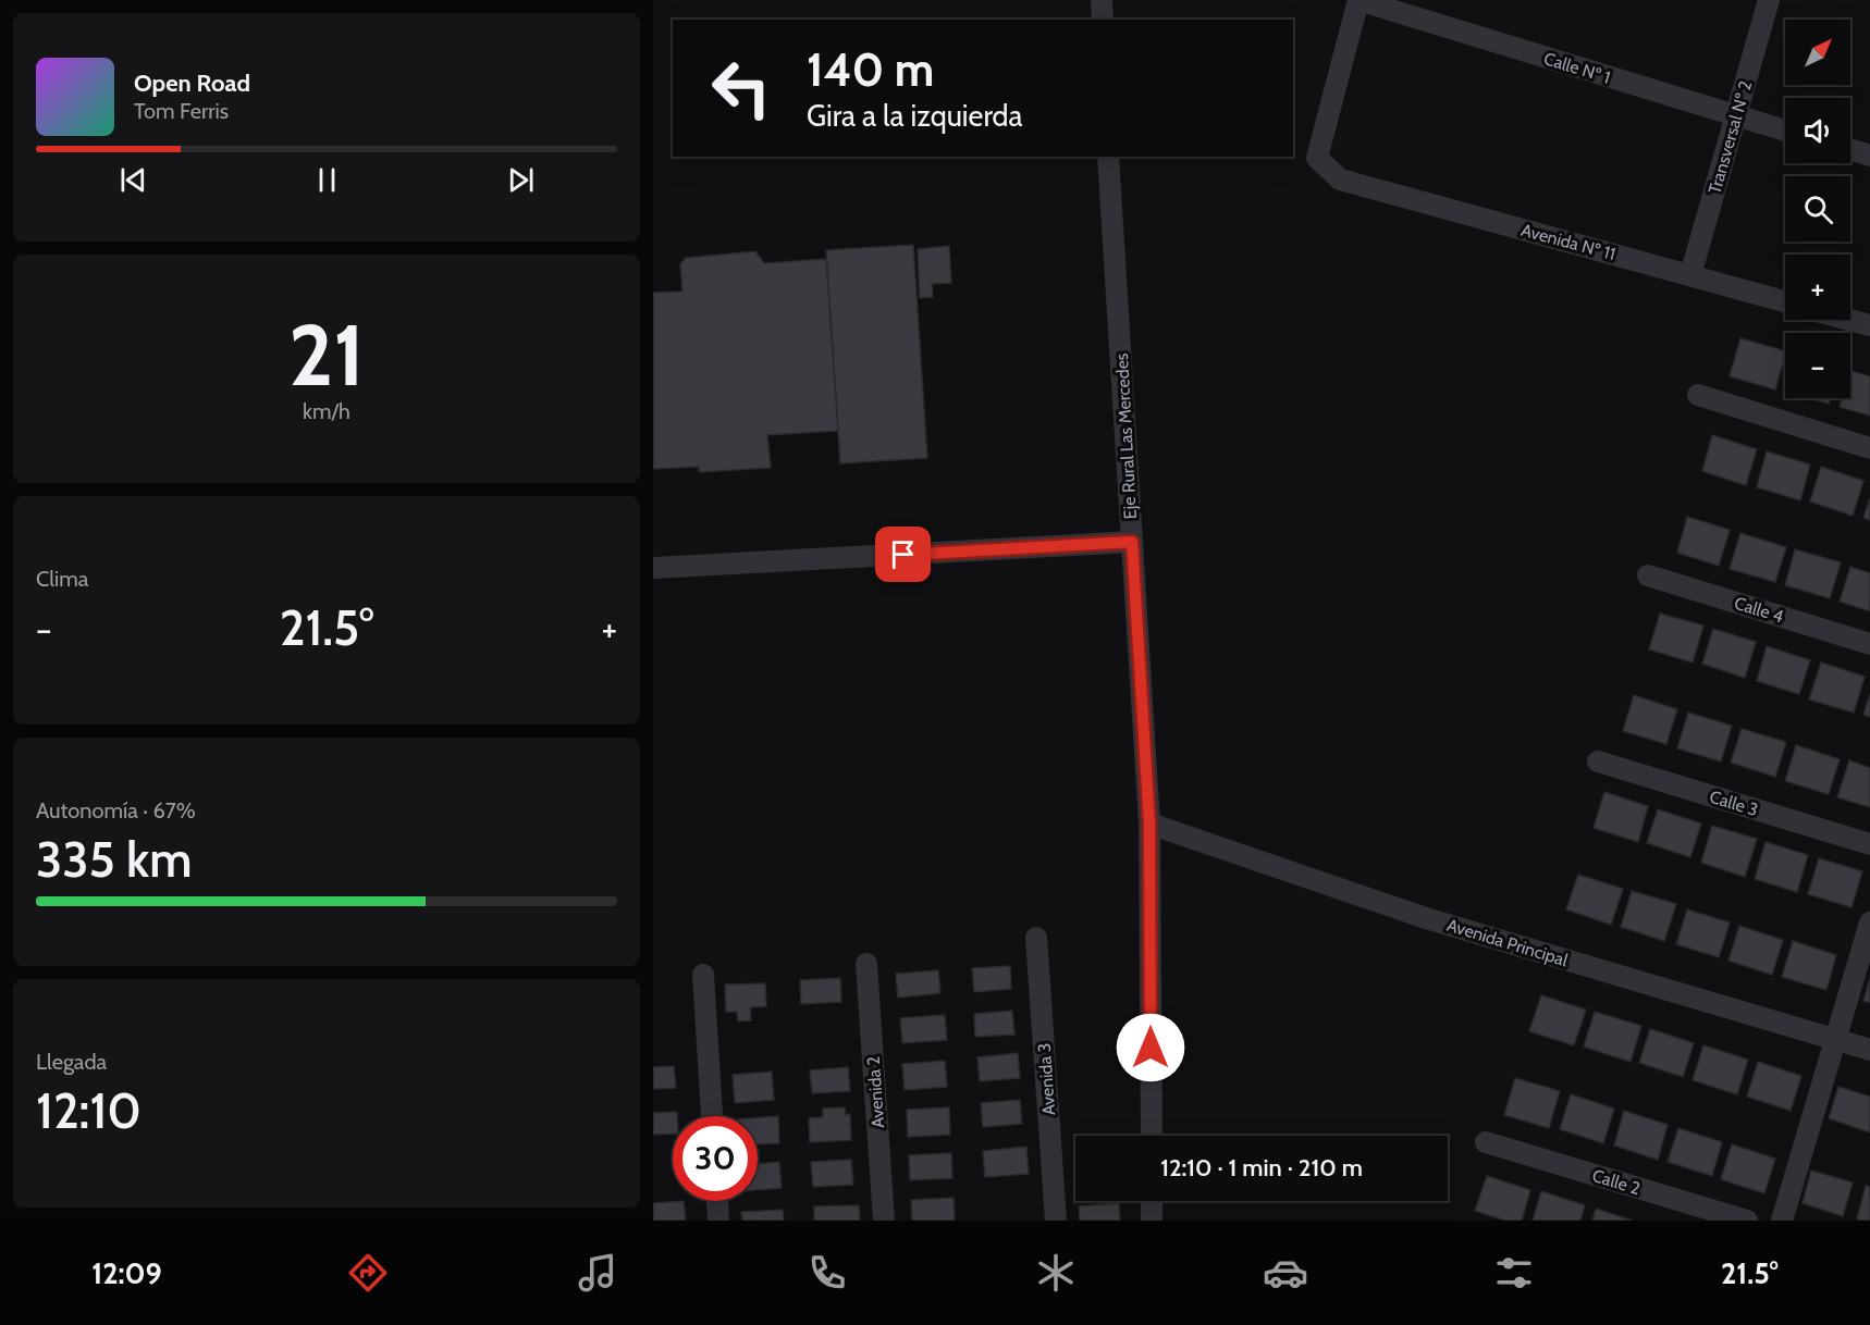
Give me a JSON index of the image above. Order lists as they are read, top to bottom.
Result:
{
  "streets": {
    "street": [
      "Calle Nº 1",
      "Transversal Nº 2",
      "Avenida Nº 11",
      "Eje Rural Las Mercedes",
      "Calle 4",
      "Calle 3",
      "Avenida Principal",
      "Avenida 3",
      "Avenida 2",
      "Calle 2"
    ]
  },
  "crossings": [
    ["Calle Nº 1", "Transversal Nº 2"],
    ["Calle Nº 1", "Avenida Nº 11"],
    ["Transversal Nº 2", "Avenida Nº 11"],
    ["Eje Rural Las Mercedes", "Avenida Principal"]
  ],
  "north": "top right",
  "page": {
    "map_buttons": ["+", "−"],
    "turn": ["140 m", "Gira a la izquierda"],
    "song": ["Open Road", "Tom Ferris"],
    "tile": [
      ["21", "km/h"],
      "Clima",
      ["Autonomía · 67%", "335 km"],
      ["Llegada", "12:10"]
    ],
    "heat": ["−", "21.5°", "+"],
    "limit": "30",
    "trip": "12:10 · 1 min · 210 m",
    "tabs": ["12:09", "21.5°"]
  }
}
